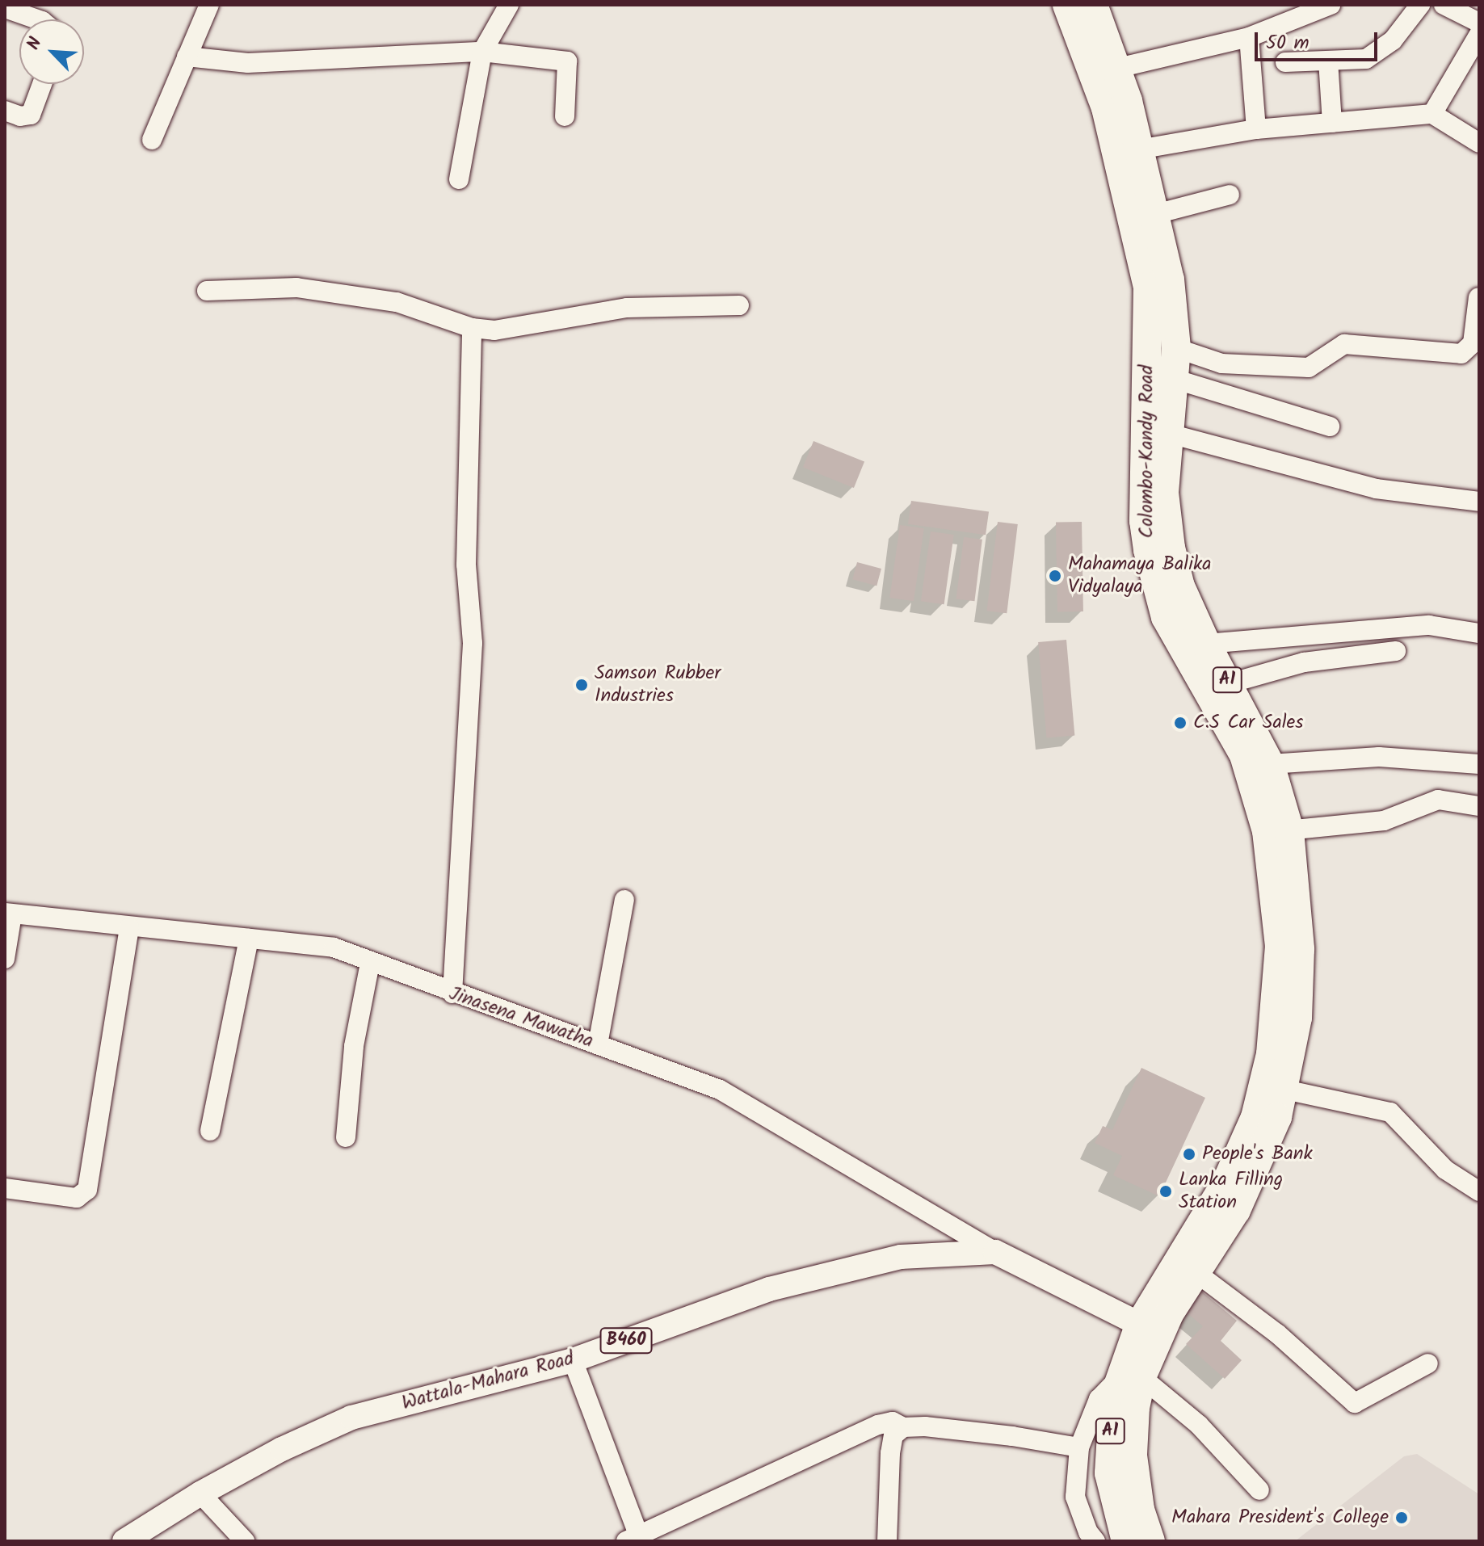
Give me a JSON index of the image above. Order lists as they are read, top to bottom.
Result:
{
  "streets": {
    "highway": ["Colombo-Kandy Road", "A1"],
    "main road": ["B460", "Wattala-Mahara Road"],
    "street": ["Jinasena Mawatha"]
  },
  "crossings": [
    ["Colombo-Kandy Road", "Wattala-Mahara Road"],
    ["Jinasena Mawatha", "Wattala-Mahara Road"]
  ],
  "places": [
    "Mahamaya Balika Vidyalaya",
    "Samson Rubber Industries",
    "C.S Car Sales",
    "People's Bank",
    "Lanka Filling Station",
    "Mahara President's College"
  ],
  "scale_bar": "50 m",
  "north": "top left"
}
